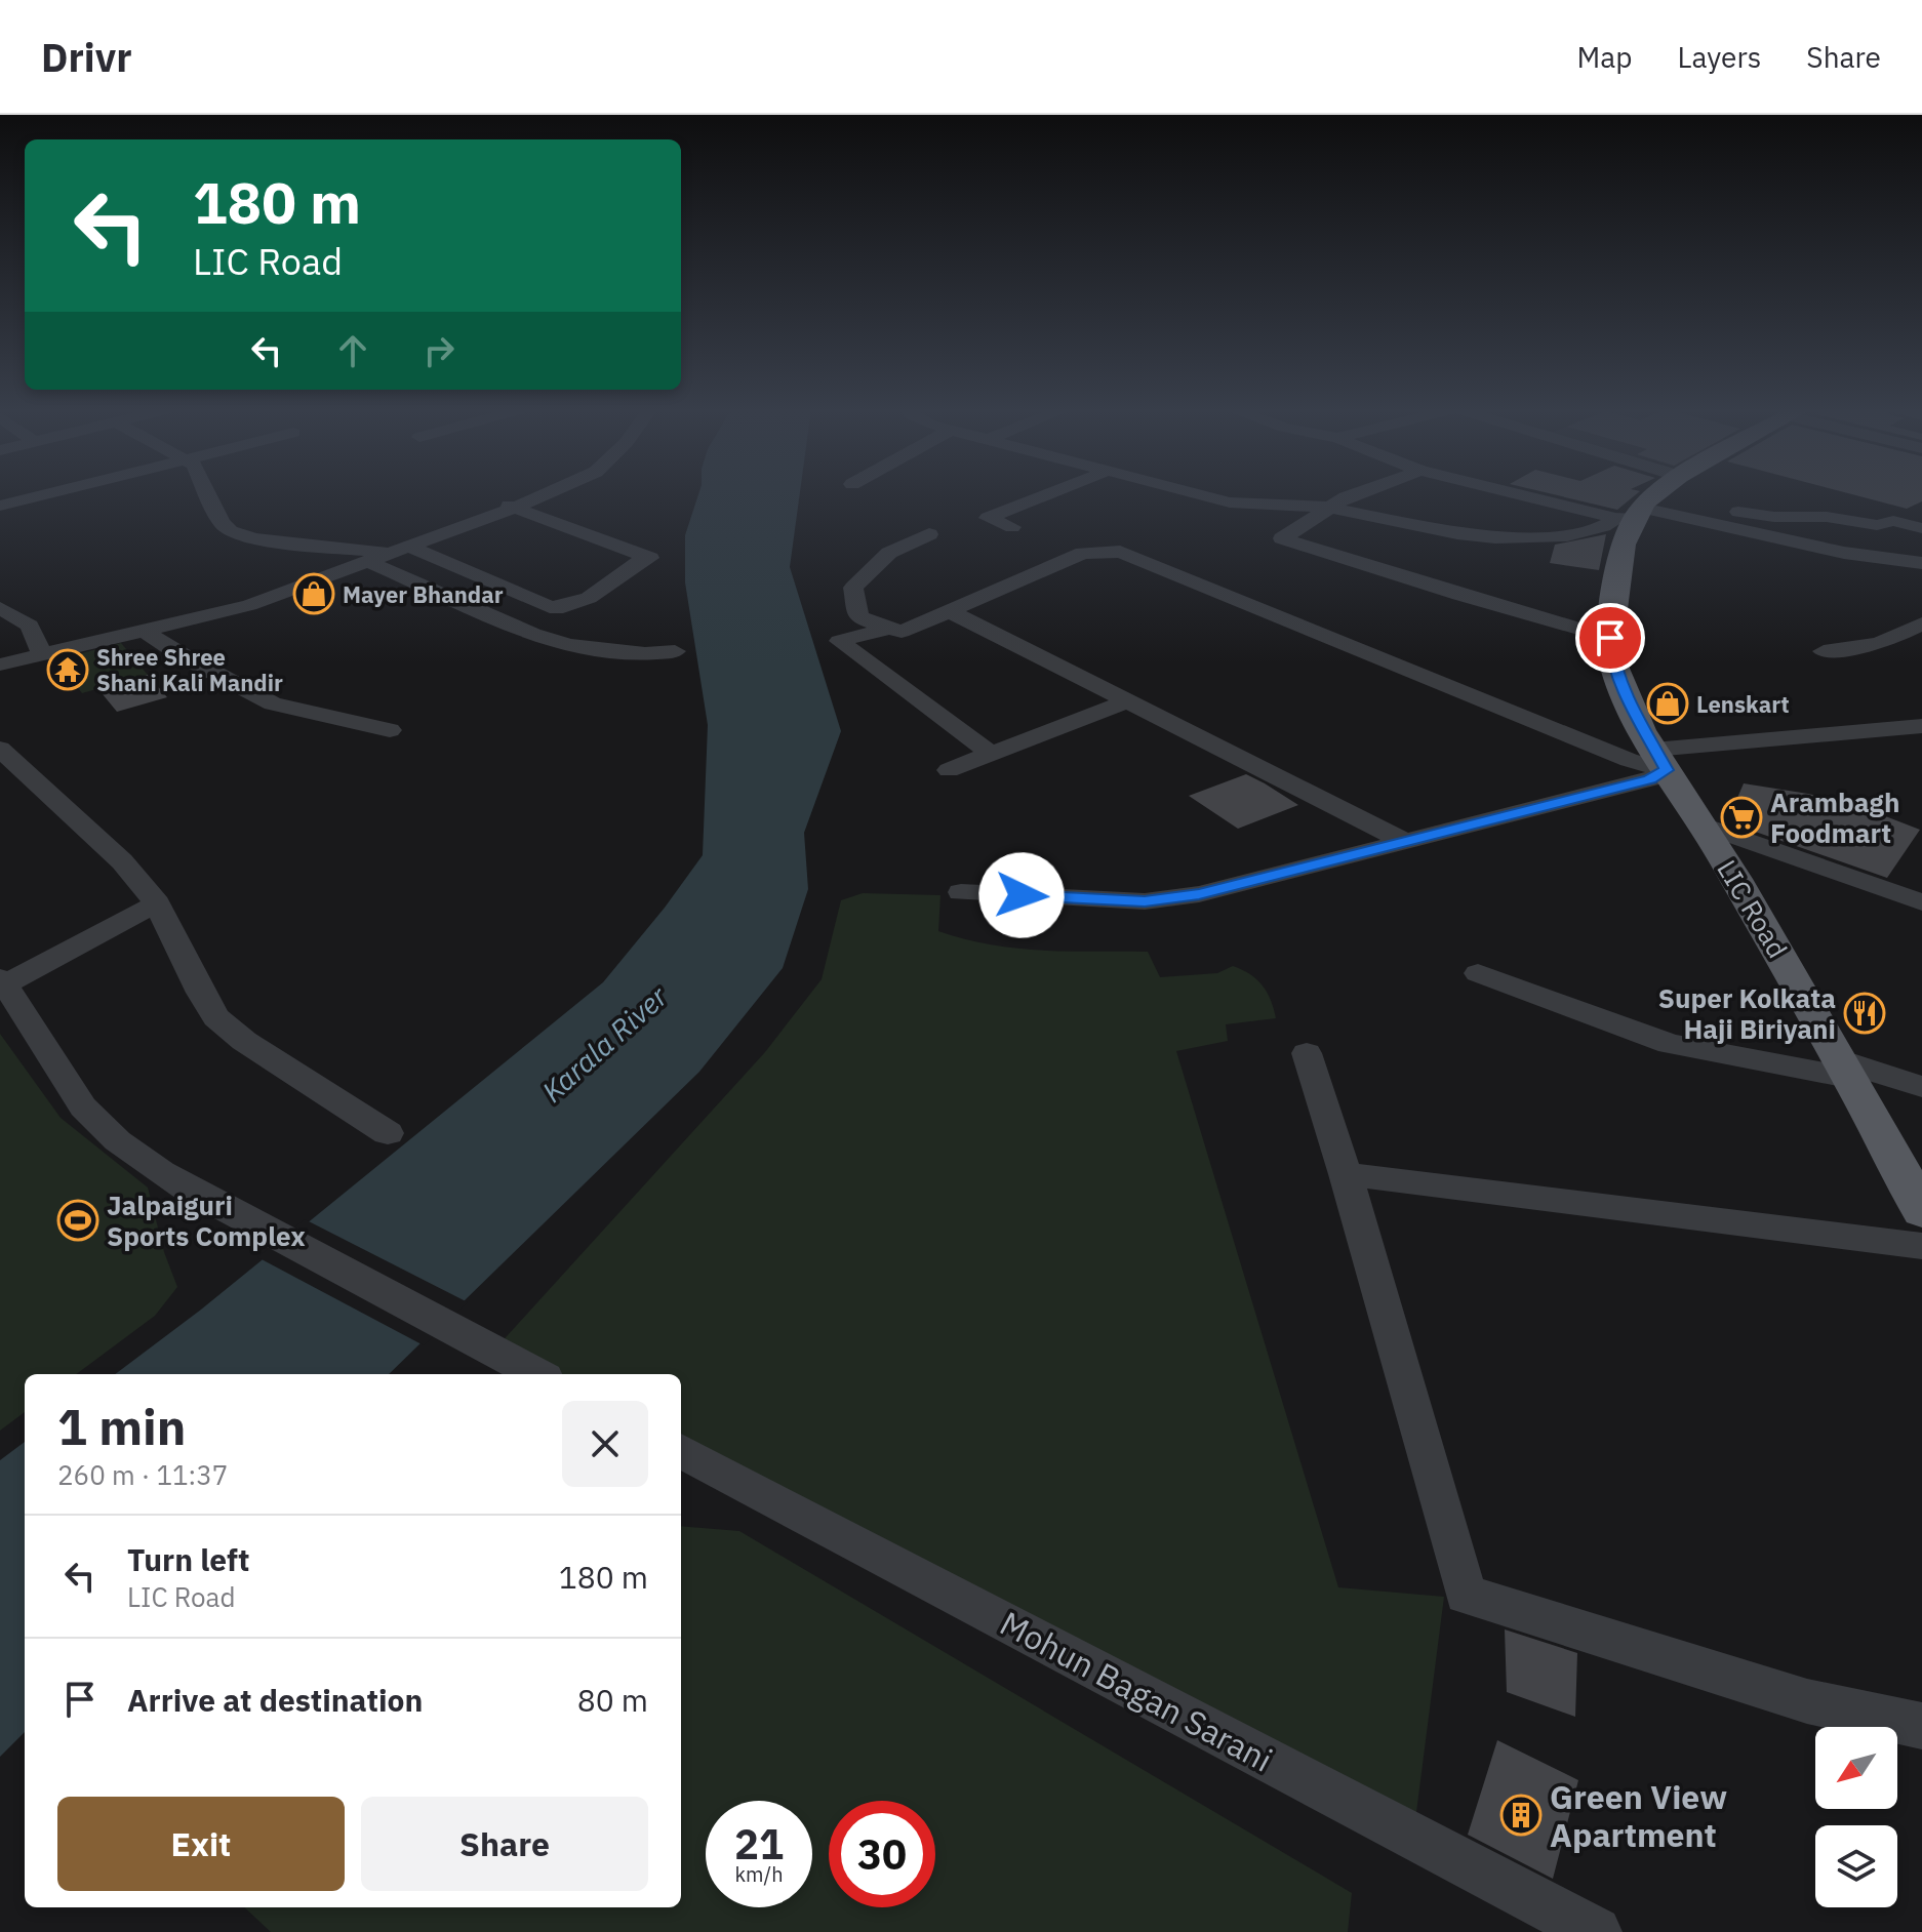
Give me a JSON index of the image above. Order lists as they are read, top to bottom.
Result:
{
  "streets": {
    "main road": ["LIC Road"],
    "street": ["Mohun Bagan Sarani"]
  },
  "water": ["Karala River"],
  "places": {
    "shop": ["Mayer Bhandar", "Lenskart"],
    "temple": ["Shree Shree Shani Kali Mandir"],
    "supermarket": ["Arambagh Foodmart"],
    "restaurant": ["Super Kolkata Haji Biriyani"],
    "sports": ["Jalpaiguri Sports Complex"],
    "building": ["Green View Apartment"]
  },
  "north": "bottom left",
  "page": {
    "header": "Drivr",
    "nav": ["Map", "Layers", "Share"],
    "turn": ["180 m", "LIC Road"],
    "heading": ["1 min", "260 m · 11:37"],
    "list": [
      {
        "name": "Turn left",
        "note": "LIC Road",
        "value": "180 m"
      },
      {
        "name": "Arrive at destination",
        "value": "80 m"
      }
    ],
    "buttons": ["Exit", "Share"],
    "speed": "21 km/h",
    "limit": "30"
  }
}
